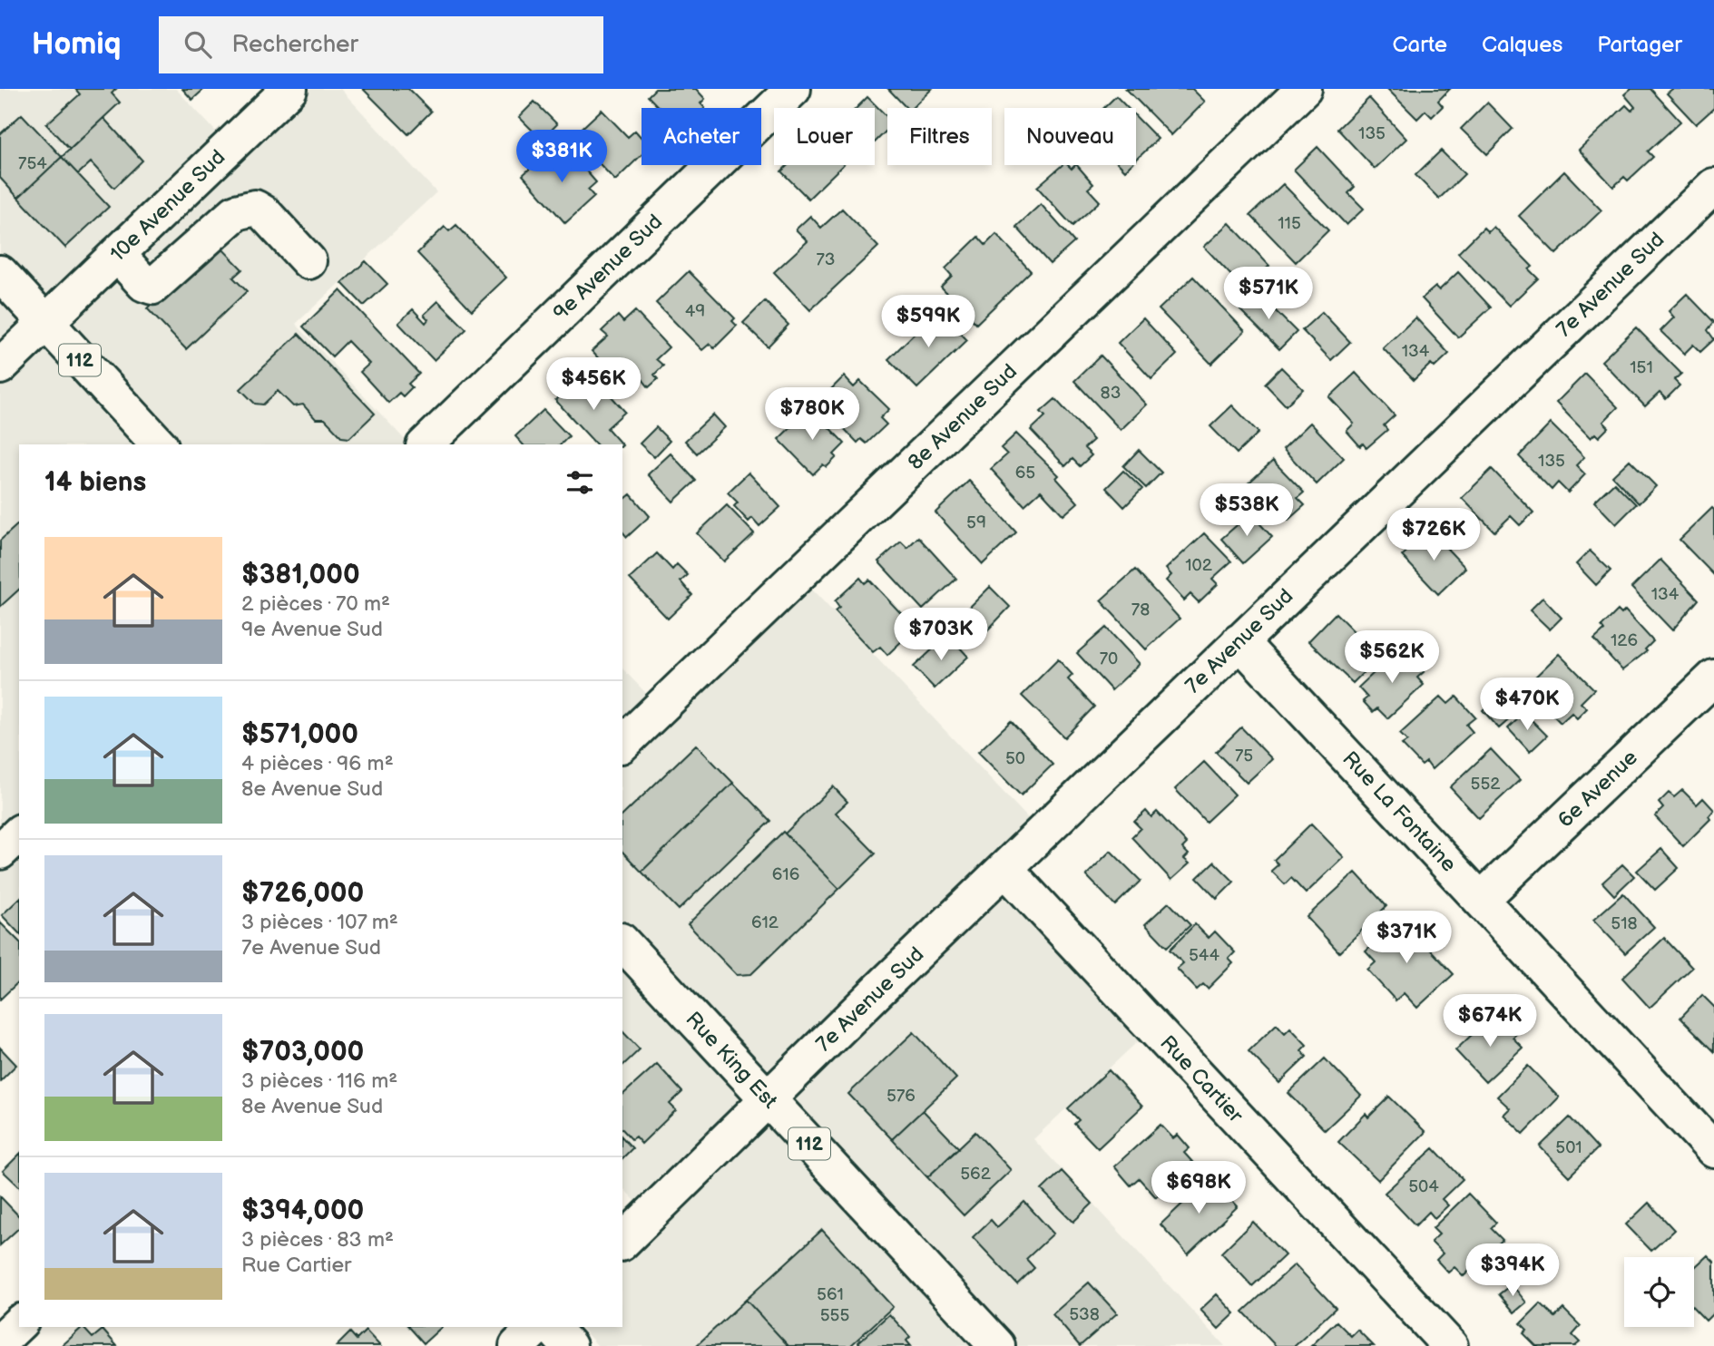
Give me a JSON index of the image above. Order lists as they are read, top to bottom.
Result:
{
  "streets": {
    "street": [
      "10e Avenue Sud",
      "9e Avenue Sud",
      "7e Avenue Sud",
      "112",
      "8e Avenue Sud",
      "6e Avenue",
      "Rue La Fontaine",
      "Rue King Est",
      "Rue Cartier"
    ]
  },
  "crossings": [
    ["10e Avenue Sud", "112"],
    ["7e Avenue Sud", "Rue La Fontaine"],
    ["7e Avenue Sud", "Rue King Est"],
    ["7e Avenue Sud", "Rue Cartier"],
    ["6e Avenue", "Rue La Fontaine"]
  ],
  "house_numbers": [
    "135",
    "754",
    "115",
    "73",
    "49",
    "134",
    "151",
    "83",
    "135",
    "65",
    "59",
    "102",
    "134",
    "78",
    "126",
    "70",
    "75",
    "50",
    "552",
    "616",
    "612",
    "518",
    "544",
    "576",
    "501",
    "562",
    "504",
    "561",
    "538",
    "555"
  ],
  "page": {
    "header": "Homiq",
    "search": "Rechercher",
    "nav": ["Carte", "Calques", "Partager"],
    "chip": [
      "Acheter",
      "Louer",
      "Filtres",
      "Nouveau"
    ],
    "price": [
      "$381K",
      "$571K",
      "$599K",
      "$456K",
      "$780K",
      "$538K",
      "$726K",
      "$703K",
      "$562K",
      "$470K",
      "$371K",
      "$674K",
      "$698K",
      "$394K"
    ],
    "heading": "14 biens",
    "list": [
      {
        "name": "$381,000",
        "note": "2 pièces · 70 m² · 9e Avenue Sud"
      },
      {
        "name": "$571,000",
        "note": "4 pièces · 96 m² · 8e Avenue Sud"
      },
      {
        "name": "$726,000",
        "note": "3 pièces · 107 m² · 7e Avenue Sud"
      },
      {
        "name": "$703,000",
        "note": "3 pièces · 116 m² · 8e Avenue Sud"
      },
      {
        "name": "$394,000",
        "note": "3 pièces · 83 m² · Rue Cartier"
      }
    ]
  }
}
